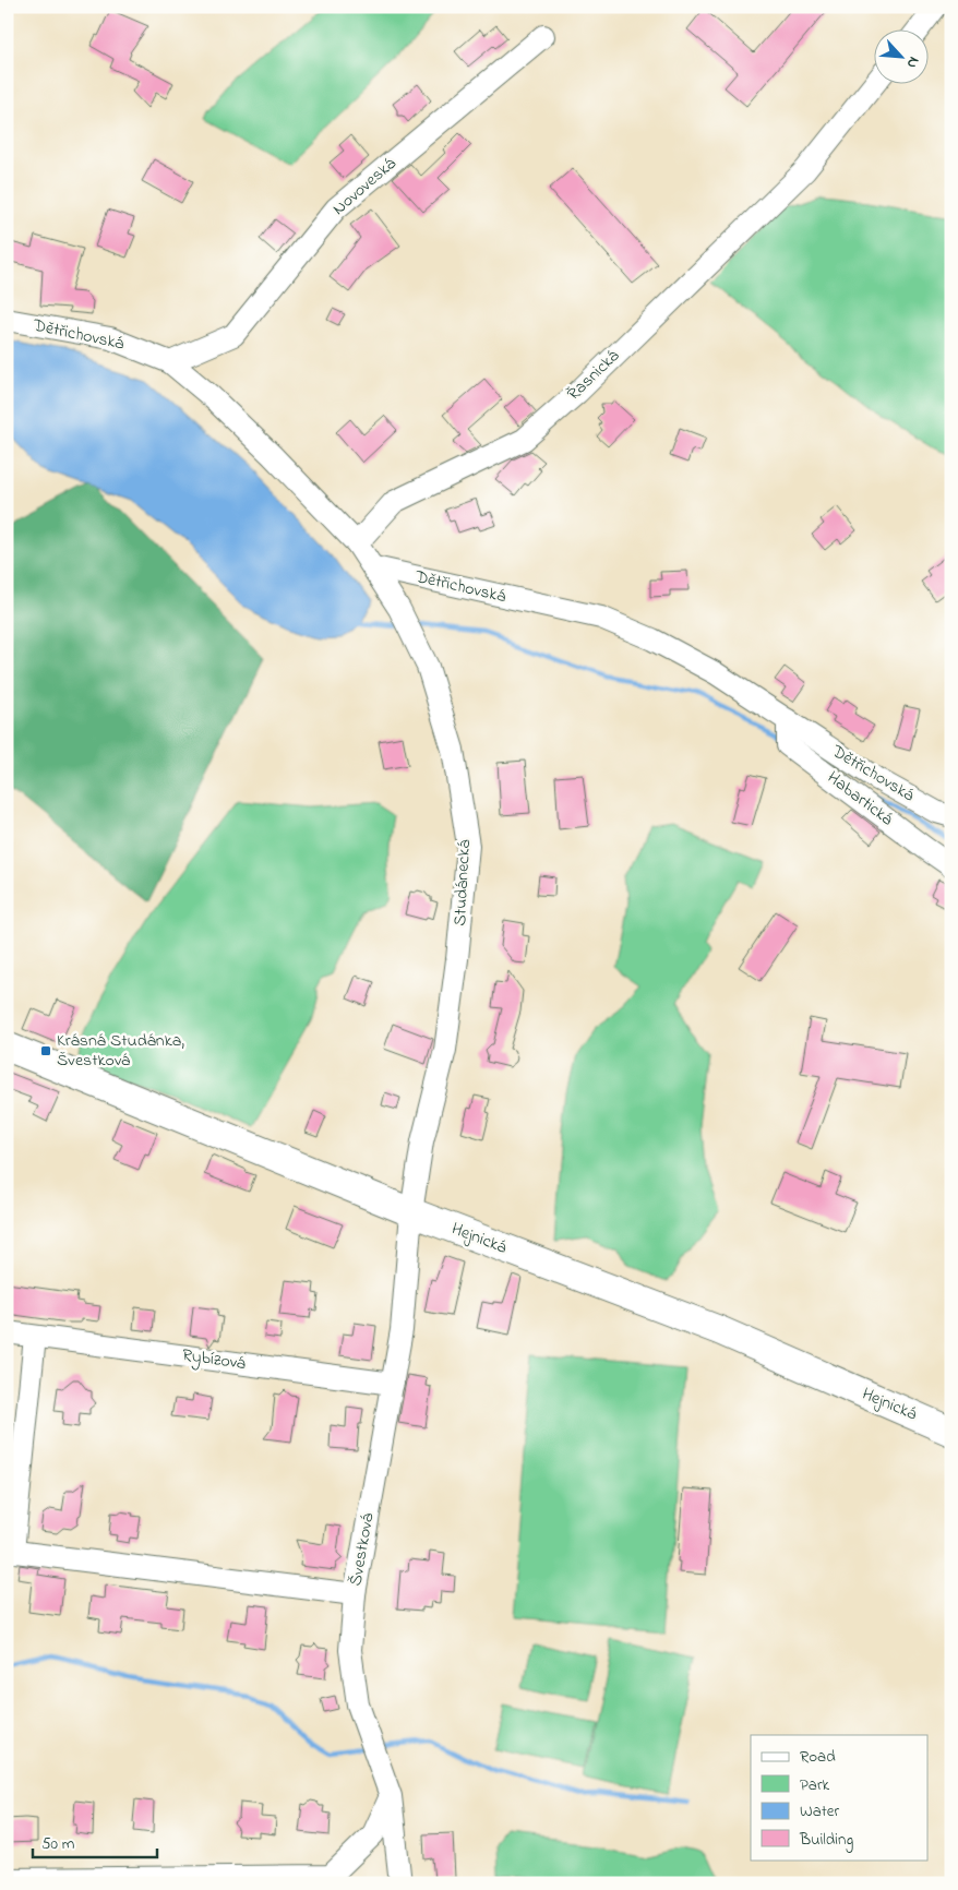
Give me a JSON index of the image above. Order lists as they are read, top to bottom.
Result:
{
  "streets": {
    "main road": ["Hejnická"],
    "street": [
      "Novoveská",
      "Dětřichovská",
      "Řasnická",
      "Habartická",
      "Studánecká",
      "Rybízová",
      "Švestková"
    ]
  },
  "crossings": [
    ["Novoveská", "Dětřichovská"],
    ["Dětřichovská", "Řasnická"],
    ["Dětřichovská", "Habartická"],
    ["Dětřichovská", "Studánecká"],
    ["Studánecká", "Hejnická"],
    ["Studánecká", "Švestková"],
    ["Hejnická", "Švestková"],
    ["Rybízová", "Švestková"]
  ],
  "places": {
    "transit": ["Krásná Studánka, Švestková"]
  },
  "legend": [
    "Road",
    "Park",
    "Water",
    "Building"
  ],
  "scale_bar": "50 m",
  "north": "bottom right"
}
